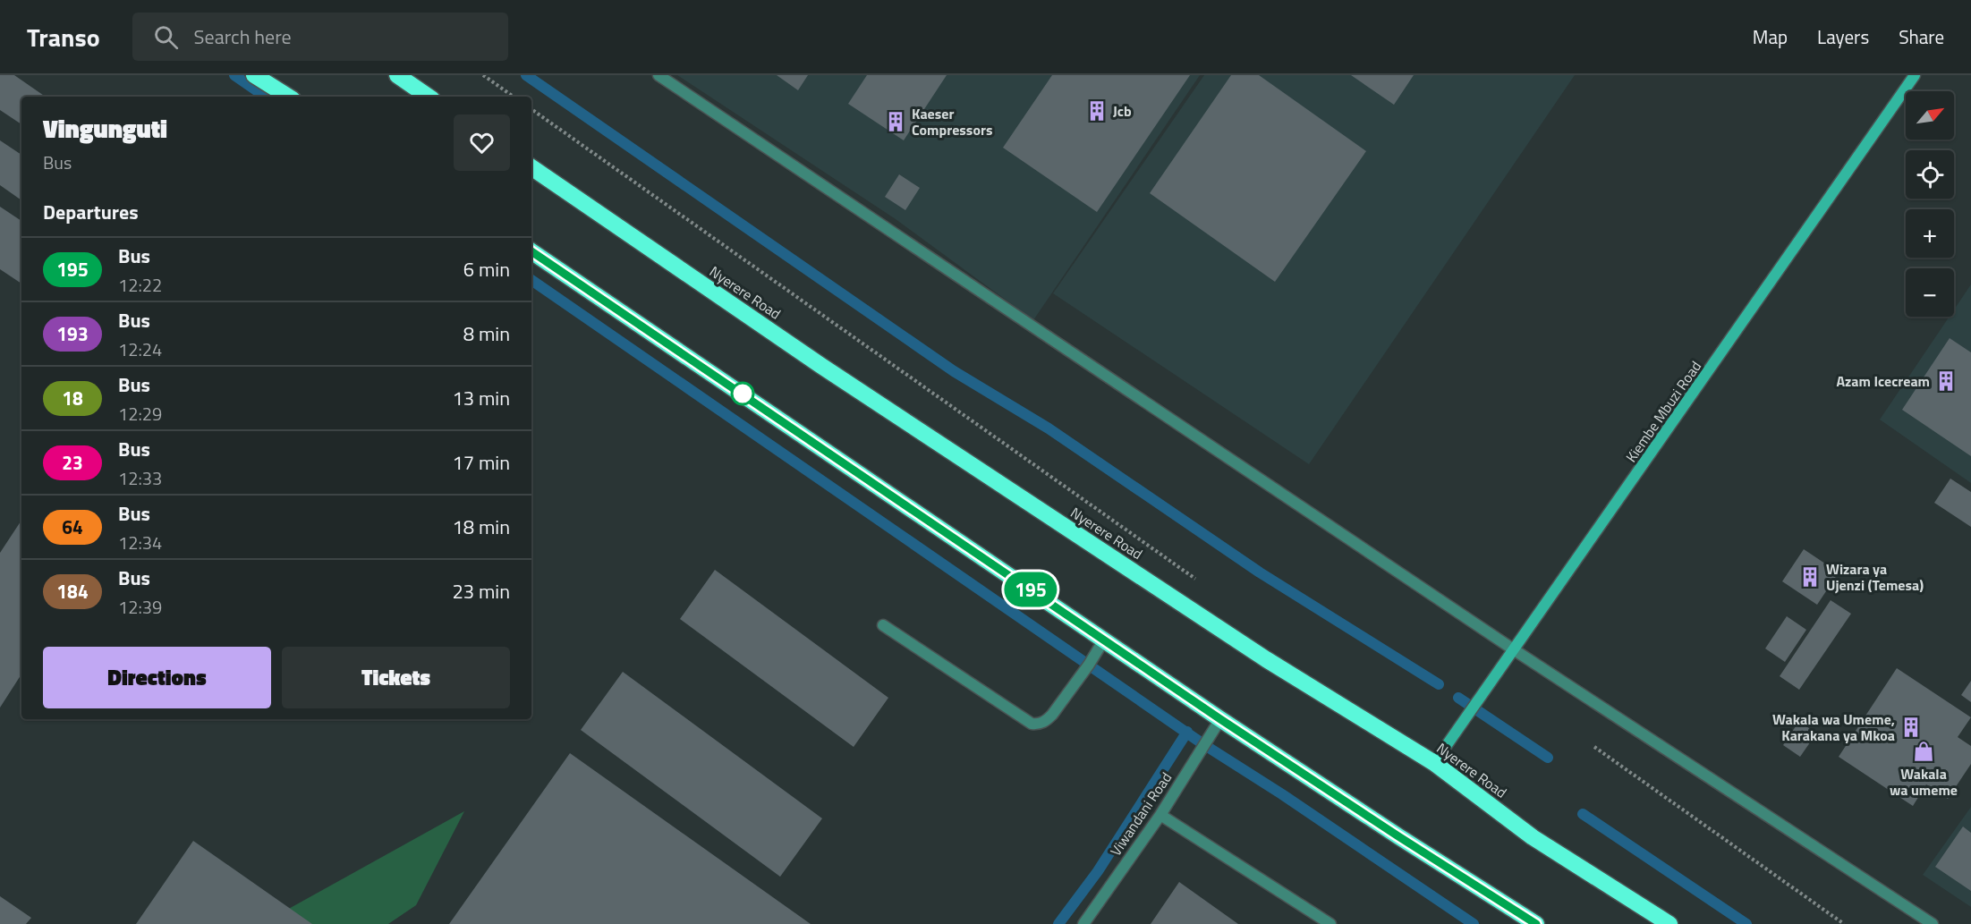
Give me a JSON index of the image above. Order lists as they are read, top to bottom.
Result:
{
  "streets": {
    "highway": ["Nyerere Road"],
    "main road": ["Kiembe Mbuzi Road"],
    "street": ["Viwandani Road"]
  },
  "crossings": [
    ["Nyerere Road", "Kiembe Mbuzi Road"]
  ],
  "places": {
    "building": [
      "Jcb",
      "Kaeser Compressors",
      "Azam Icecream",
      "Wizara ya Ujenzi (Temesa)",
      "Wakala wa Umeme, Karakana ya Mkoa"
    ],
    "shop": ["Wakala wa umeme"]
  },
  "lines": ["bus line 195"],
  "north": "top right",
  "page": {
    "header": "Transo",
    "search": "Search here",
    "nav": ["Map", "Layers", "Share"],
    "on_map": "195",
    "map_buttons": ["+", "−"],
    "heading": [
      ["Vingunguti", "Bus"],
      "Departures"
    ],
    "list": [
      {
        "mark": "195",
        "name": "Bus",
        "note": "12:22",
        "value": "6 min"
      },
      {
        "mark": "193",
        "name": "Bus",
        "note": "12:24",
        "value": "8 min"
      },
      {
        "mark": "18",
        "name": "Bus",
        "note": "12:29",
        "value": "13 min"
      },
      {
        "mark": "23",
        "name": "Bus",
        "note": "12:33",
        "value": "17 min"
      },
      {
        "mark": "64",
        "name": "Bus",
        "note": "12:34",
        "value": "18 min"
      },
      {
        "mark": "184",
        "name": "Bus",
        "note": "12:39",
        "value": "23 min"
      }
    ],
    "buttons": ["Directions", "Tickets"]
  }
}
